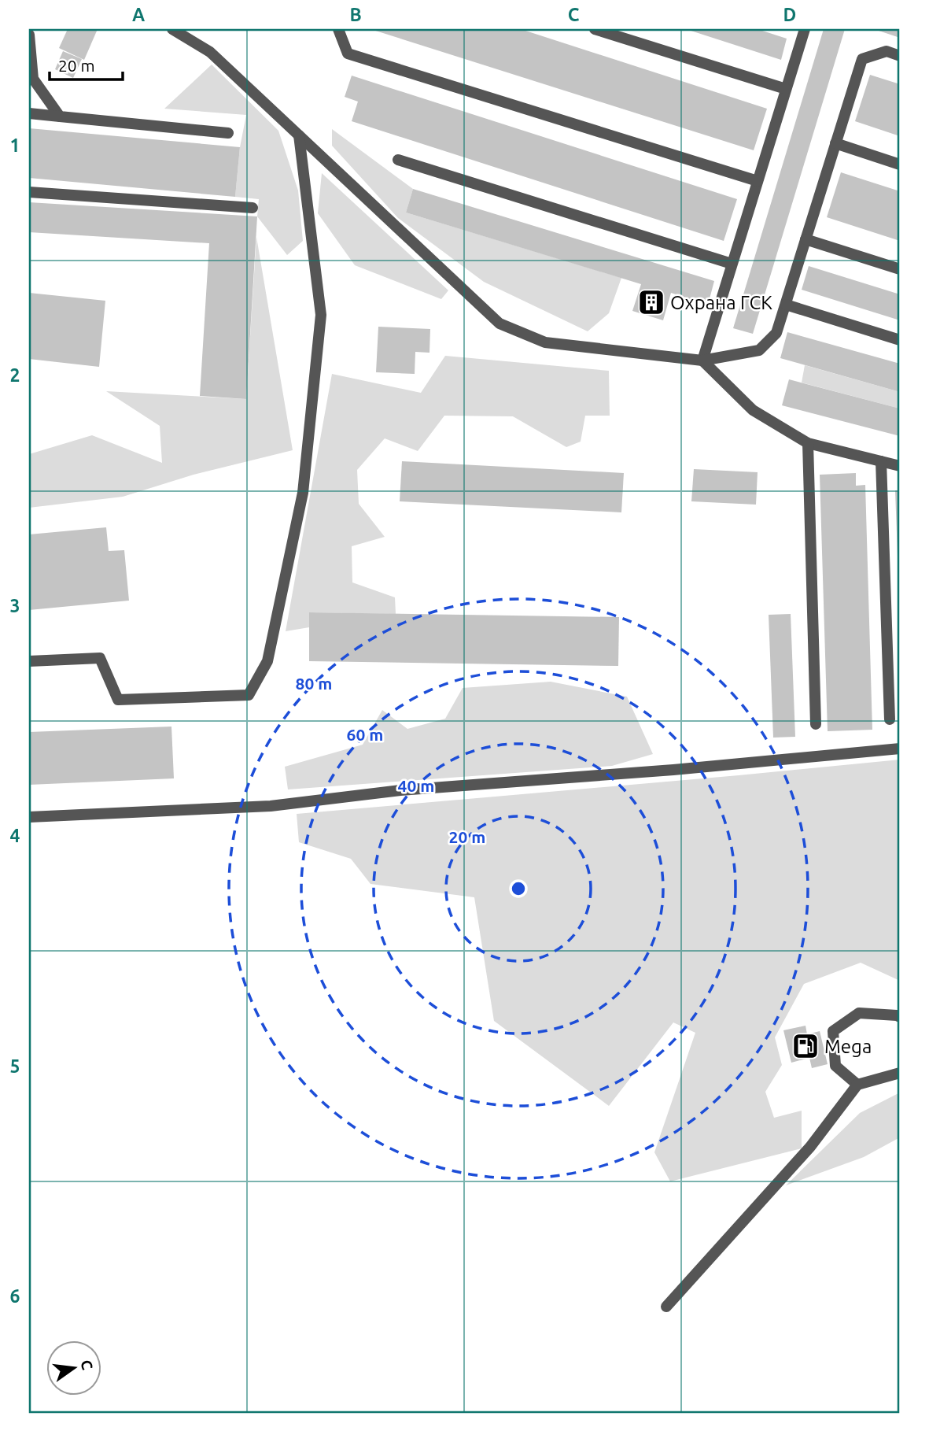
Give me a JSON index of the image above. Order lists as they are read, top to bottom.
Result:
{
  "places": {
    "building": ["Охрана ГСК"],
    "fuel station": ["Mega"]
  },
  "scale_bar": "20 m",
  "north": "right",
  "grid": {
    "columns": [
      "A",
      "B",
      "C",
      "D"
    ],
    "rows": [
      "1",
      "2",
      "3",
      "4",
      "5",
      "6"
    ]
  },
  "rings": [
    "80 m",
    "60 m",
    "40 m",
    "20 m"
  ]
}
